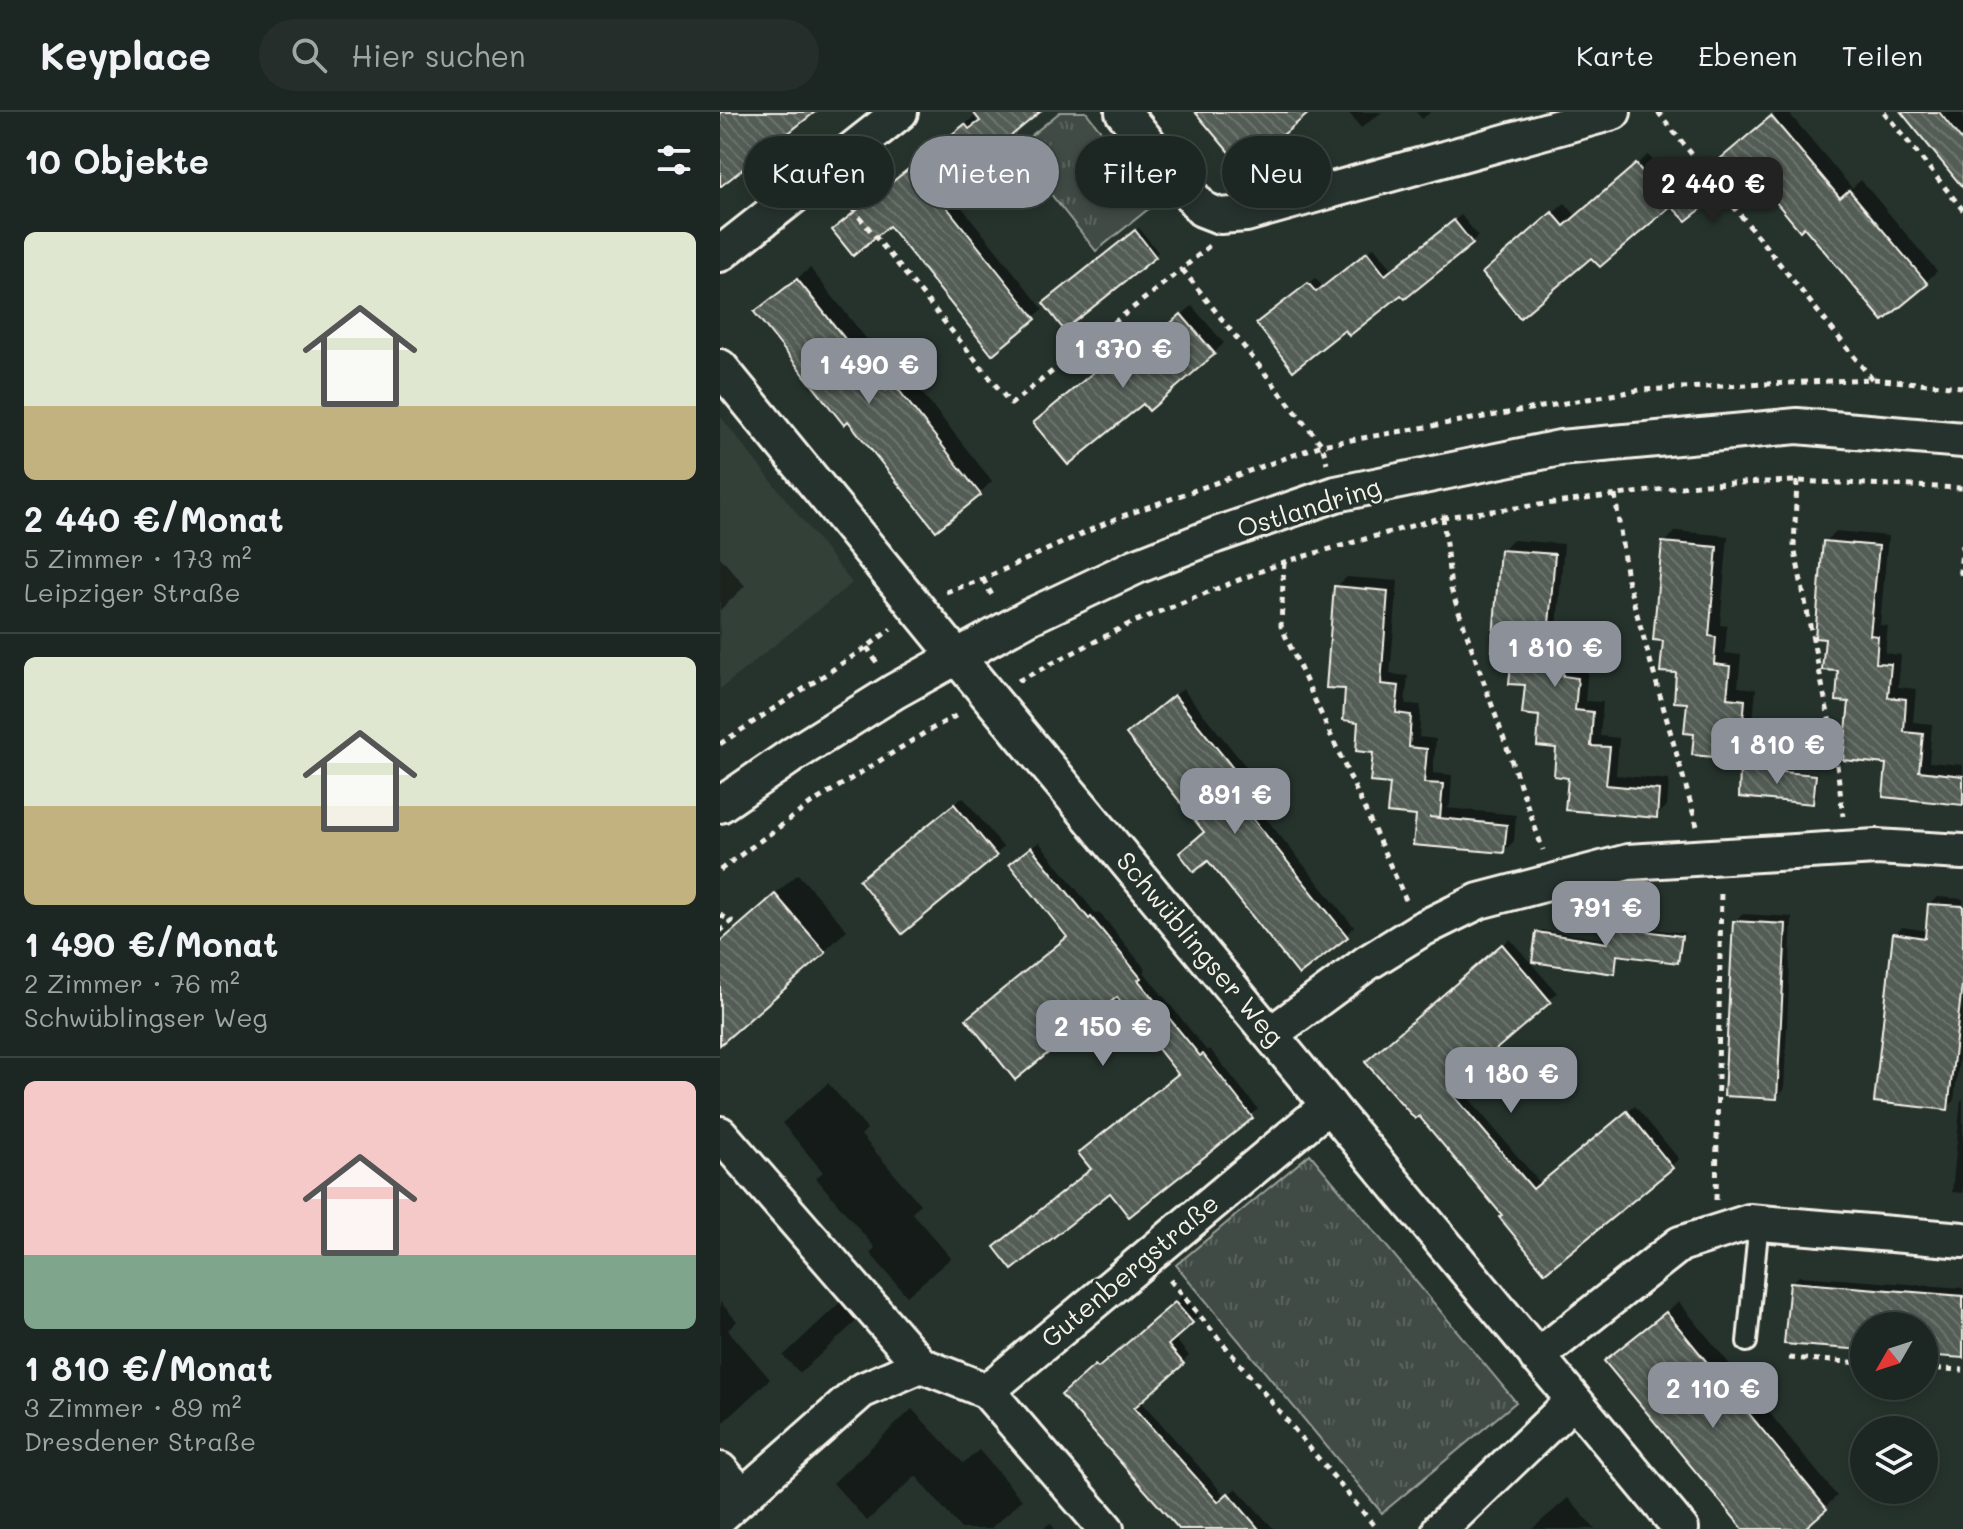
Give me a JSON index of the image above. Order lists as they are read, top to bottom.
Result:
{
  "streets": {
    "street": ["Ostlandring", "Schwüblingser Weg", "Gutenbergstraße"]
  },
  "crossings": [
    ["Ostlandring", "Schwüblingser Weg"],
    ["Schwüblingser Weg", "Gutenbergstraße"]
  ],
  "north": "bottom left",
  "page": {
    "header": "Keyplace",
    "search": "Hier suchen",
    "nav": ["Karte", "Ebenen", "Teilen"],
    "heading": "10 Objekte",
    "chip": [
      "Kaufen",
      "Mieten",
      "Filter",
      "Neu"
    ],
    "price": [
      "2 440 €",
      "1 370 €",
      "1 490 €",
      "1 810 €",
      "1 810 €",
      "891 €",
      "791 €",
      "2 150 €",
      "1 180 €",
      "2 110 €"
    ],
    "list": [
      {
        "name": "2 440 €/Monat",
        "note": "5 Zimmer · 173 m² · Leipziger Straße"
      },
      {
        "name": "1 490 €/Monat",
        "note": "2 Zimmer · 76 m² · Schwüblingser Weg"
      },
      {
        "name": "1 810 €/Monat",
        "note": "3 Zimmer · 89 m² · Dresdener Straße"
      }
    ]
  }
}
